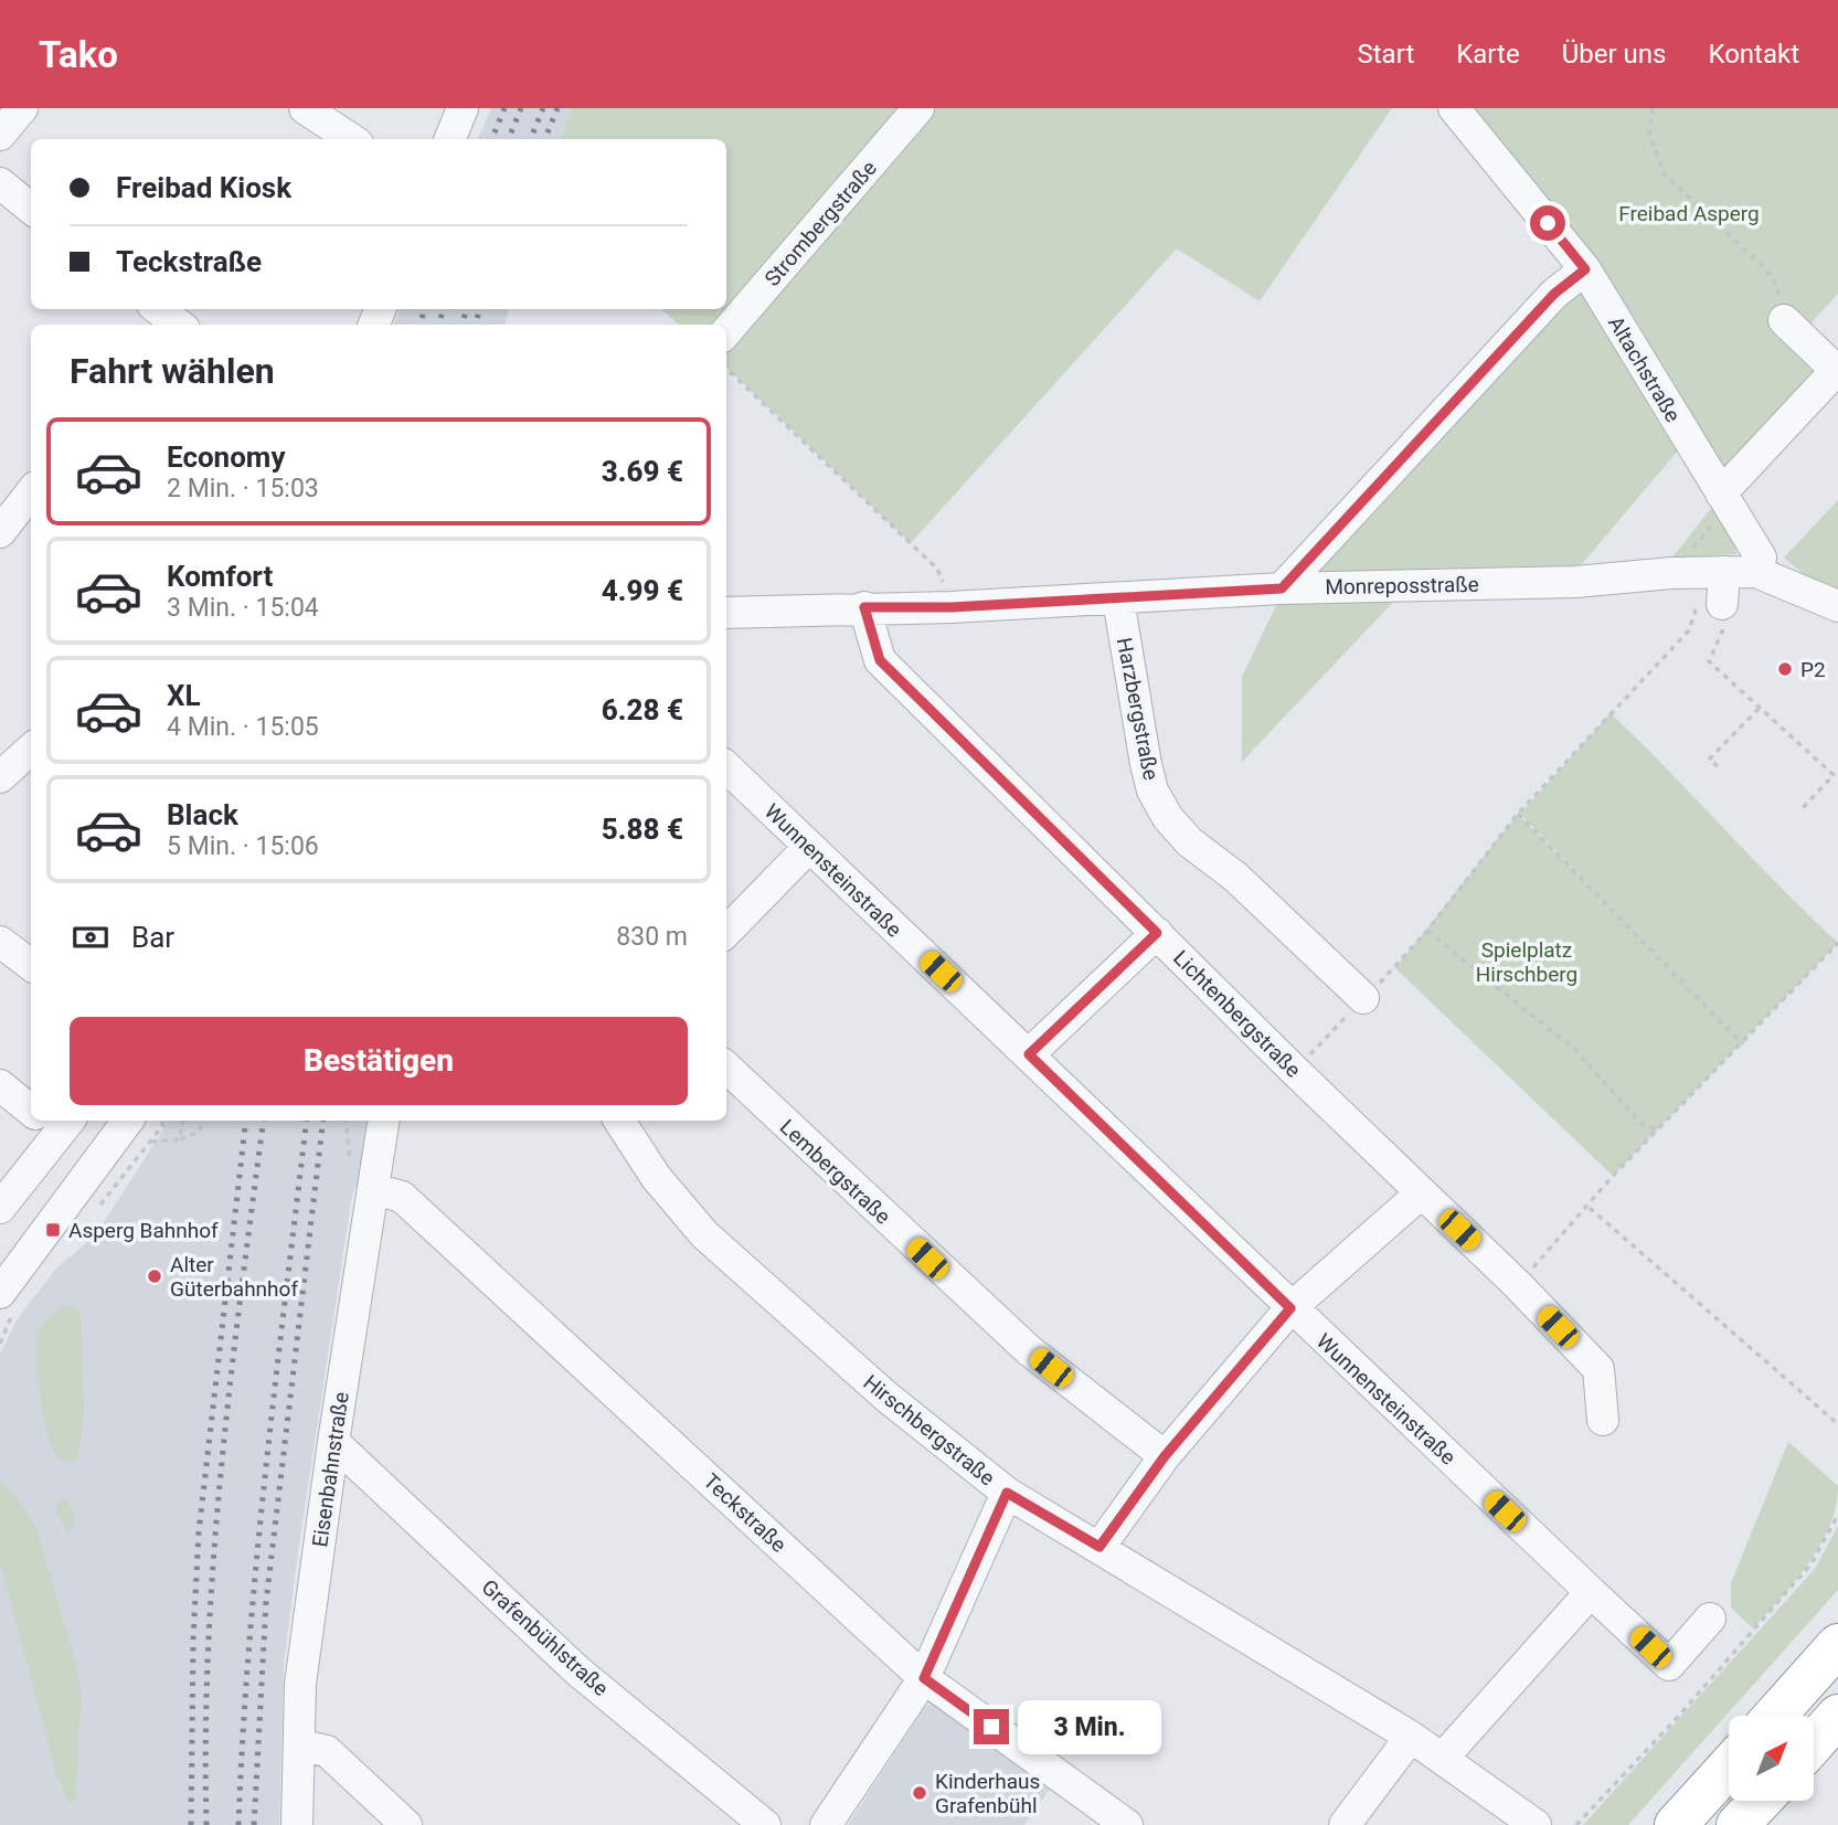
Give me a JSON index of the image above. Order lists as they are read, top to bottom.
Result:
{
  "streets": {
    "street": [
      "Strombergstraße",
      "Altachstraße",
      "Monreposstraße",
      "Harzbergstraße",
      "Wunnensteinstraße",
      "Lichtenbergstraße",
      "Lembergstraße",
      "Hirschbergstraße",
      "Eisenbahnstraße",
      "Teckstraße",
      "Grafenbühlstraße"
    ]
  },
  "crossings": [
    ["Altachstraße", "Monreposstraße"],
    ["Monreposstraße", "Harzbergstraße"],
    ["Monreposstraße", "Lichtenbergstraße"],
    ["Eisenbahnstraße", "Teckstraße"],
    ["Eisenbahnstraße", "Grafenbühlstraße"]
  ],
  "parks": ["Freibad Asperg", "Spielplatz Hirschberg"],
  "places": {
    "other": ["P2", "Alter Güterbahnhof", "Kinderhaus Grafenbühl"],
    "transit": ["Asperg Bahnhof"]
  },
  "north": "top right",
  "page": {
    "header": "Tako",
    "nav": [
      "Start",
      "Karte",
      "Über uns",
      "Kontakt"
    ],
    "banner": ["Freibad Kiosk", "Teckstraße"],
    "heading": "Fahrt wählen",
    "list": [
      {
        "name": "Economy",
        "note": "2 Min. · 15:03",
        "value": "3.69 €"
      },
      {
        "name": "Komfort",
        "note": "3 Min. · 15:04",
        "value": "4.99 €"
      },
      {
        "name": "XL",
        "note": "4 Min. · 15:05",
        "value": "6.28 €"
      },
      {
        "name": "Black",
        "note": "5 Min. · 15:06",
        "value": "5.88 €"
      }
    ],
    "pay": ["Bar", "830 m"],
    "buttons": "Bestätigen",
    "bubble": "3 Min."
  }
}
